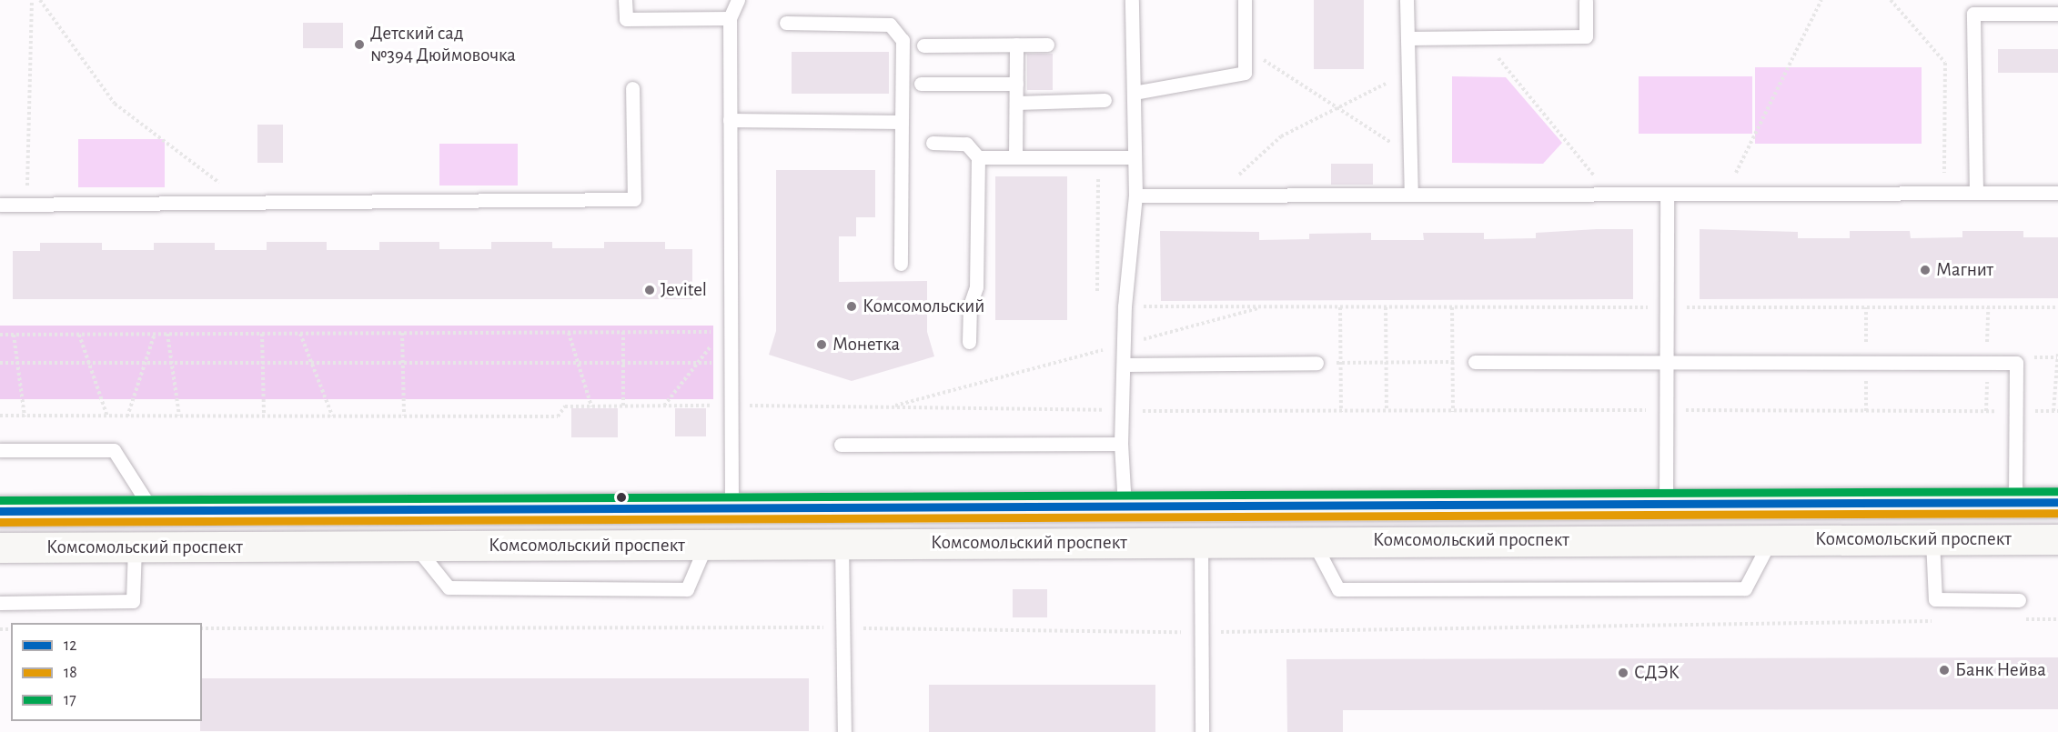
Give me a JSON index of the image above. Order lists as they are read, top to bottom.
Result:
{
  "streets": {
    "main road": ["Комсомольский проспект"]
  },
  "places": [
    "Детский сад №394 Дюймовочка",
    "Магнит",
    "Jevitel",
    "Комсомольский",
    "Монетка",
    "Банк Нейва",
    "СДЭК"
  ],
  "lines": ["transit line 17", "transit line 12", "transit line 18"],
  "legend": ["12", "18", "17"]
}
